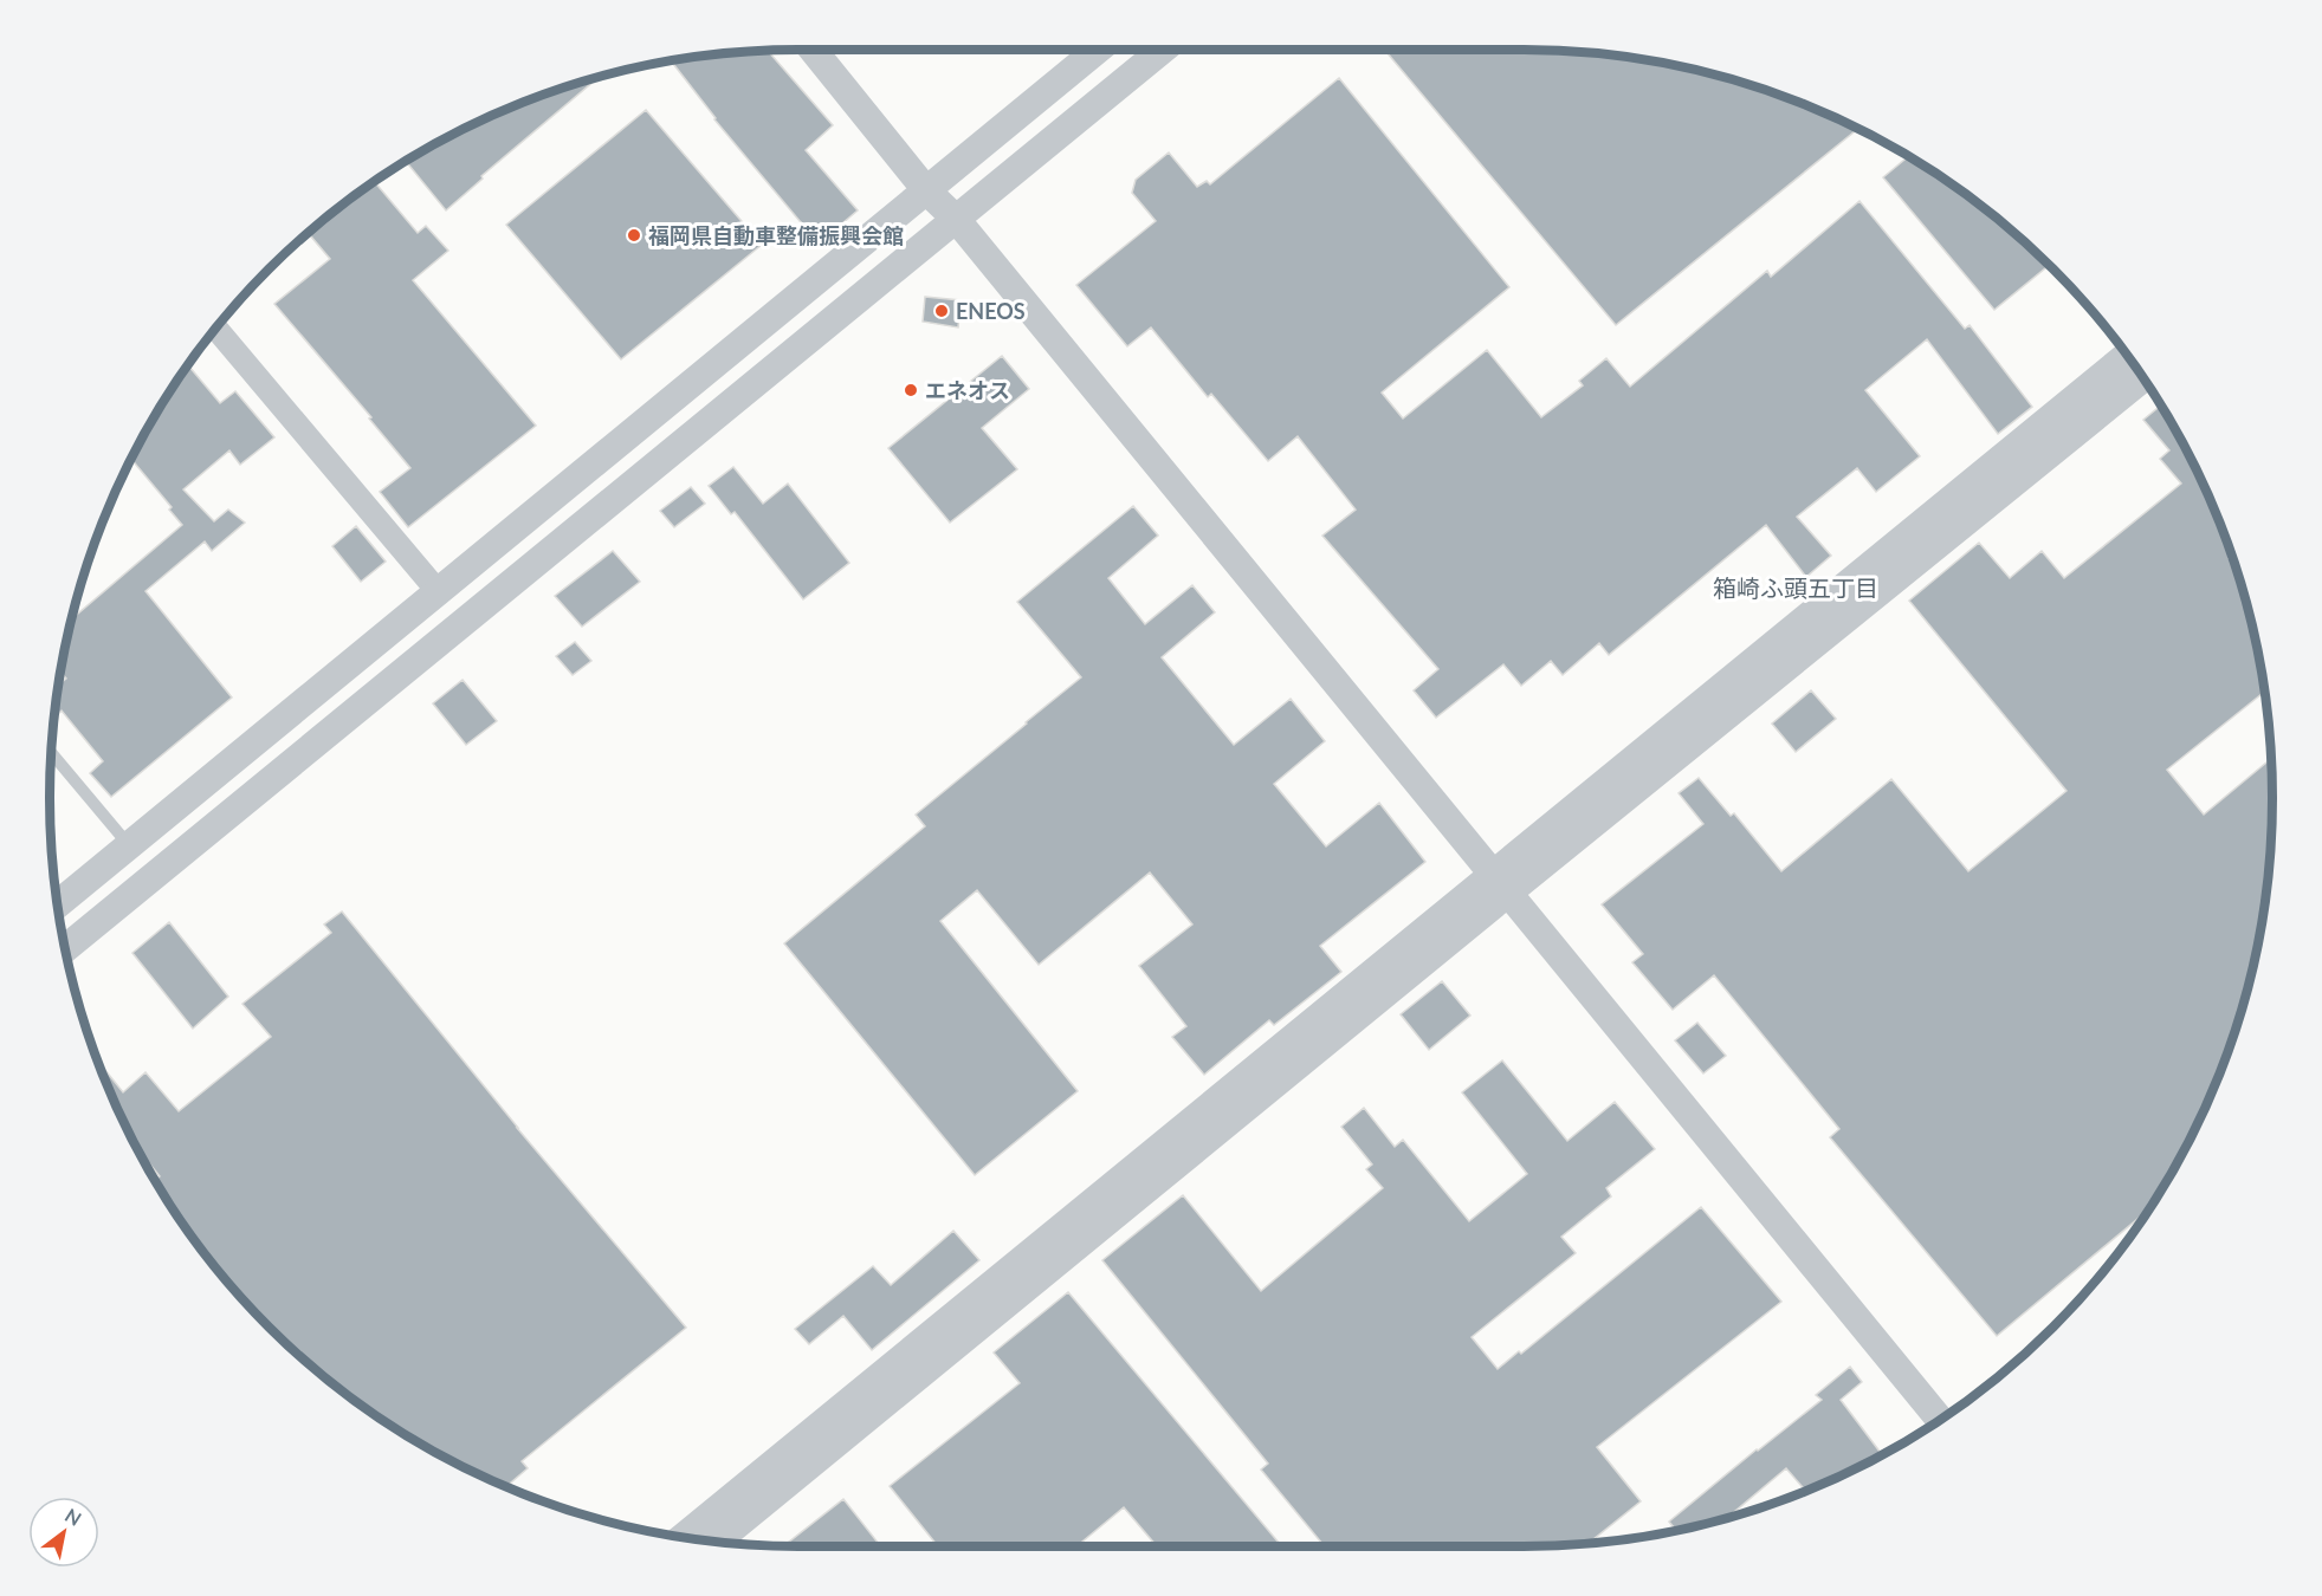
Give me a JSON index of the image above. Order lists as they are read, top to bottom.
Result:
{
  "districts": ["箱崎ふ頭五丁目"],
  "places": ["福岡県自動車整備振興会館", "ENEOS", "エネオス"],
  "north": "top right"
}
